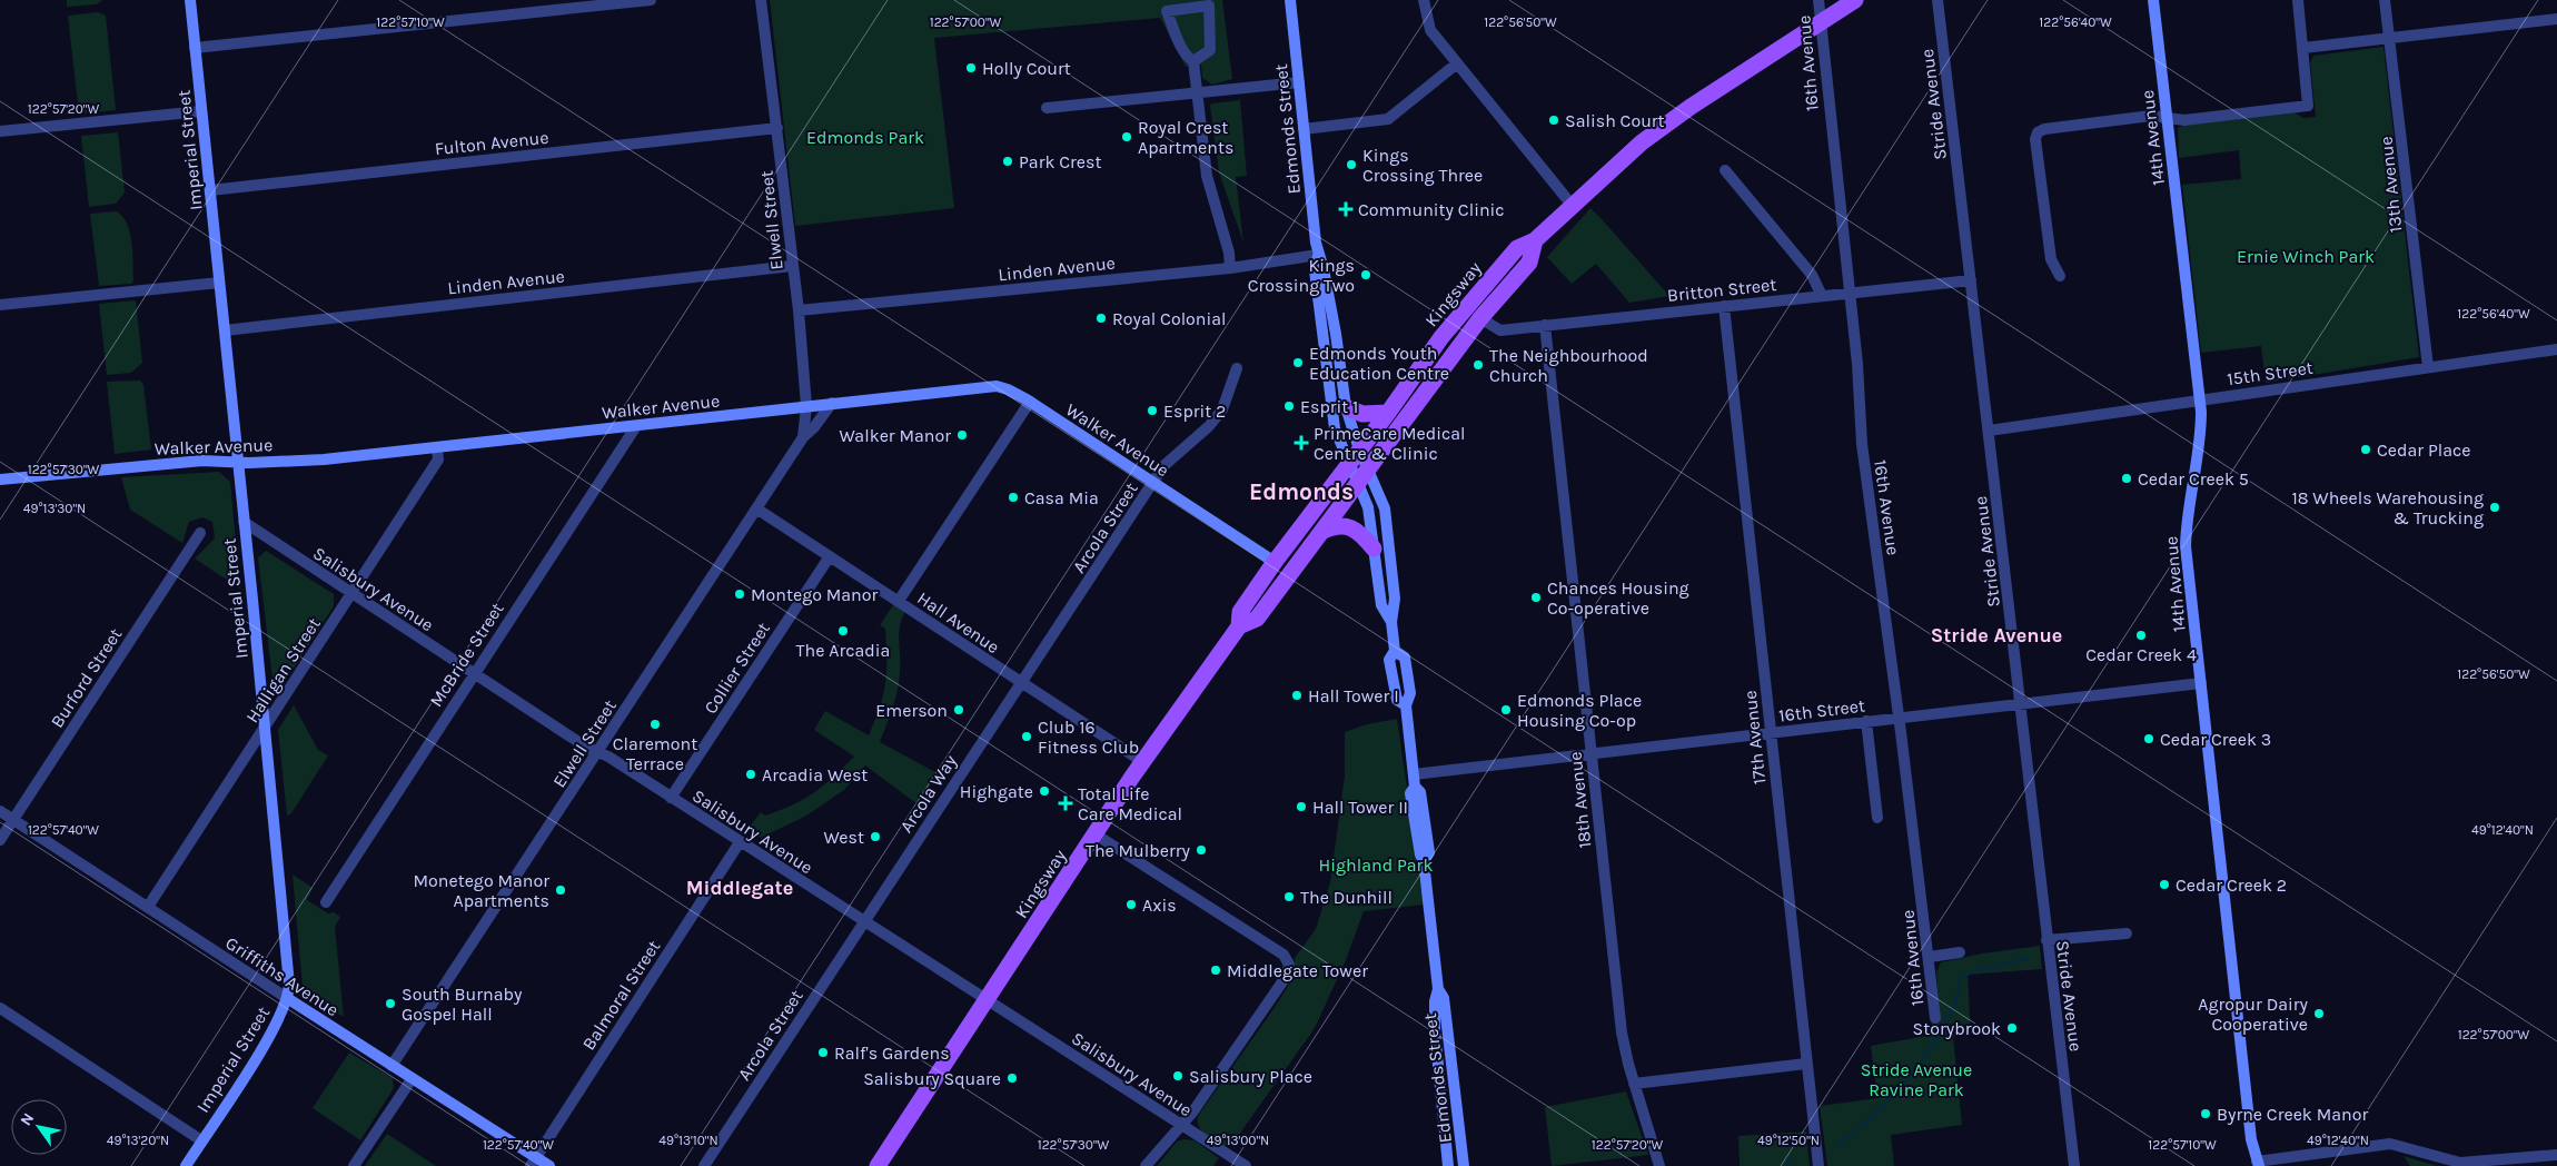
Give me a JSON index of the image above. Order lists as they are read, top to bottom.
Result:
{
  "streets": {
    "main road": ["Kingsway"],
    "street": [
      "16th Avenue",
      "Stride Avenue",
      "Edmonds Street",
      "14th Avenue",
      "Fulton Avenue",
      "Imperial Street",
      "13th Avenue",
      "Elwell Street",
      "Linden Avenue",
      "Britton Street",
      "15th Street",
      "Walker Avenue",
      "Arcola Street",
      "Salisbury Avenue",
      "Hall Avenue",
      "McBride Street",
      "Collier Street",
      "Halligan Street",
      "Burford Street",
      "16th Street",
      "17th Avenue",
      "Arcola Way",
      "18th Avenue",
      "Griffiths Avenue",
      "Balmoral Street"
    ]
  },
  "crossings": [
    ["16th Avenue", "Britton Street"],
    ["16th Avenue", "Kingsway"],
    ["16th Avenue", "16th Street"],
    ["Stride Avenue", "Britton Street"],
    ["Stride Avenue", "15th Street"],
    ["Stride Avenue", "16th Street"],
    ["Edmonds Street", "Linden Avenue"],
    ["Edmonds Street", "Kingsway"],
    ["Edmonds Street", "16th Street"],
    ["14th Avenue", "15th Street"],
    ["14th Avenue", "16th Street"],
    ["Fulton Avenue", "Imperial Street"],
    ["Fulton Avenue", "Elwell Street"],
    ["Imperial Street", "Linden Avenue"],
    ["Imperial Street", "Walker Avenue"],
    ["Imperial Street", "Salisbury Avenue"],
    ["Imperial Street", "Halligan Street"],
    ["Imperial Street", "Griffiths Avenue"],
    ["13th Avenue", "15th Street"],
    ["Elwell Street", "Linden Avenue"],
    ["Elwell Street", "Walker Avenue"],
    ["Elwell Street", "Salisbury Avenue"],
    ["Elwell Street", "Hall Avenue"],
    ["Elwell Street", "Griffiths Avenue"],
    ["Britton Street", "Kingsway"],
    ["Britton Street", "17th Avenue"],
    ["Britton Street", "18th Avenue"],
    ["Kingsway", "Walker Avenue"],
    ["Kingsway", "Salisbury Avenue"],
    ["Kingsway", "Hall Avenue"],
    ["Walker Avenue", "Arcola Street"],
    ["Walker Avenue", "McBride Street"],
    ["Walker Avenue", "Halligan Street"],
    ["Arcola Street", "Salisbury Avenue"],
    ["Arcola Street", "Hall Avenue"],
    ["Arcola Street", "Arcola Way"],
    ["Salisbury Avenue", "McBride Street"],
    ["Salisbury Avenue", "Collier Street"],
    ["Salisbury Avenue", "Halligan Street"],
    ["Salisbury Avenue", "Arcola Way"],
    ["Salisbury Avenue", "Balmoral Street"],
    ["Hall Avenue", "Collier Street"],
    ["Hall Avenue", "Arcola Way"],
    ["Halligan Street", "Griffiths Avenue"],
    ["Burford Street", "Griffiths Avenue"],
    ["16th Street", "17th Avenue"],
    ["16th Street", "18th Avenue"],
    ["Griffiths Avenue", "Balmoral Street"]
  ],
  "districts": ["Edmonds", "Stride Avenue", "Middlegate"],
  "parks": [
    "Edmonds Park",
    "Ernie Winch Park",
    "Highland Park",
    "Stride Avenue Ravine Park"
  ],
  "places": {
    "other": [
      "Holly Court",
      "Salish Court",
      "Royal Crest Apartments",
      "Park Crest",
      "Kings Crossing Three",
      "Kings Crossing Two",
      "Royal Colonial",
      "Edmonds Youth Education Centre",
      "The Neighbourhood Church",
      "Esprit 1",
      "Esprit 2",
      "Walker Manor",
      "Cedar Place",
      "Cedar Creek 5",
      "Casa Mia",
      "18 Wheels Warehousing & Trucking",
      "Montego Manor",
      "Chances Housing Co-operative",
      "The Arcadia",
      "Cedar Creek 4",
      "Hall Tower I",
      "Emerson",
      "Edmonds Place Housing Co-op",
      "Claremont Terrace",
      "Club 16 Fitness Club",
      "Cedar Creek 3",
      "Arcadia West",
      "Highgate",
      "Hall Tower II",
      "West",
      "The Mulberry",
      "Cedar Creek 2",
      "Monetego Manor Apartments",
      "The Dunhill",
      "Axis",
      "Middlegate Tower",
      "South Burnaby Gospel Hall",
      "Agropur Dairy Cooperative",
      "Storybrook",
      "Ralf's Gardens",
      "Salisbury Place",
      "Salisbury Square",
      "Byrne Creek Manor"
    ],
    "health": ["Community Clinic", "PrimeCare Medical Centre & Clinic", "Total Life Care Medical"]
  },
  "north": "top left",
  "coordinates": [
    "122°56'40\"W",
    "122°57'10\"W",
    "122°57'00\"W",
    "122°56'50\"W",
    "122°57'20\"W",
    "122°57'30\"W",
    "49°13'30\"N",
    "49°12'40\"N",
    "122°57'40\"W",
    "49°13'20\"N",
    "49°13'10\"N",
    "49°13'00\"N",
    "49°12'50\"N"
  ]
}
